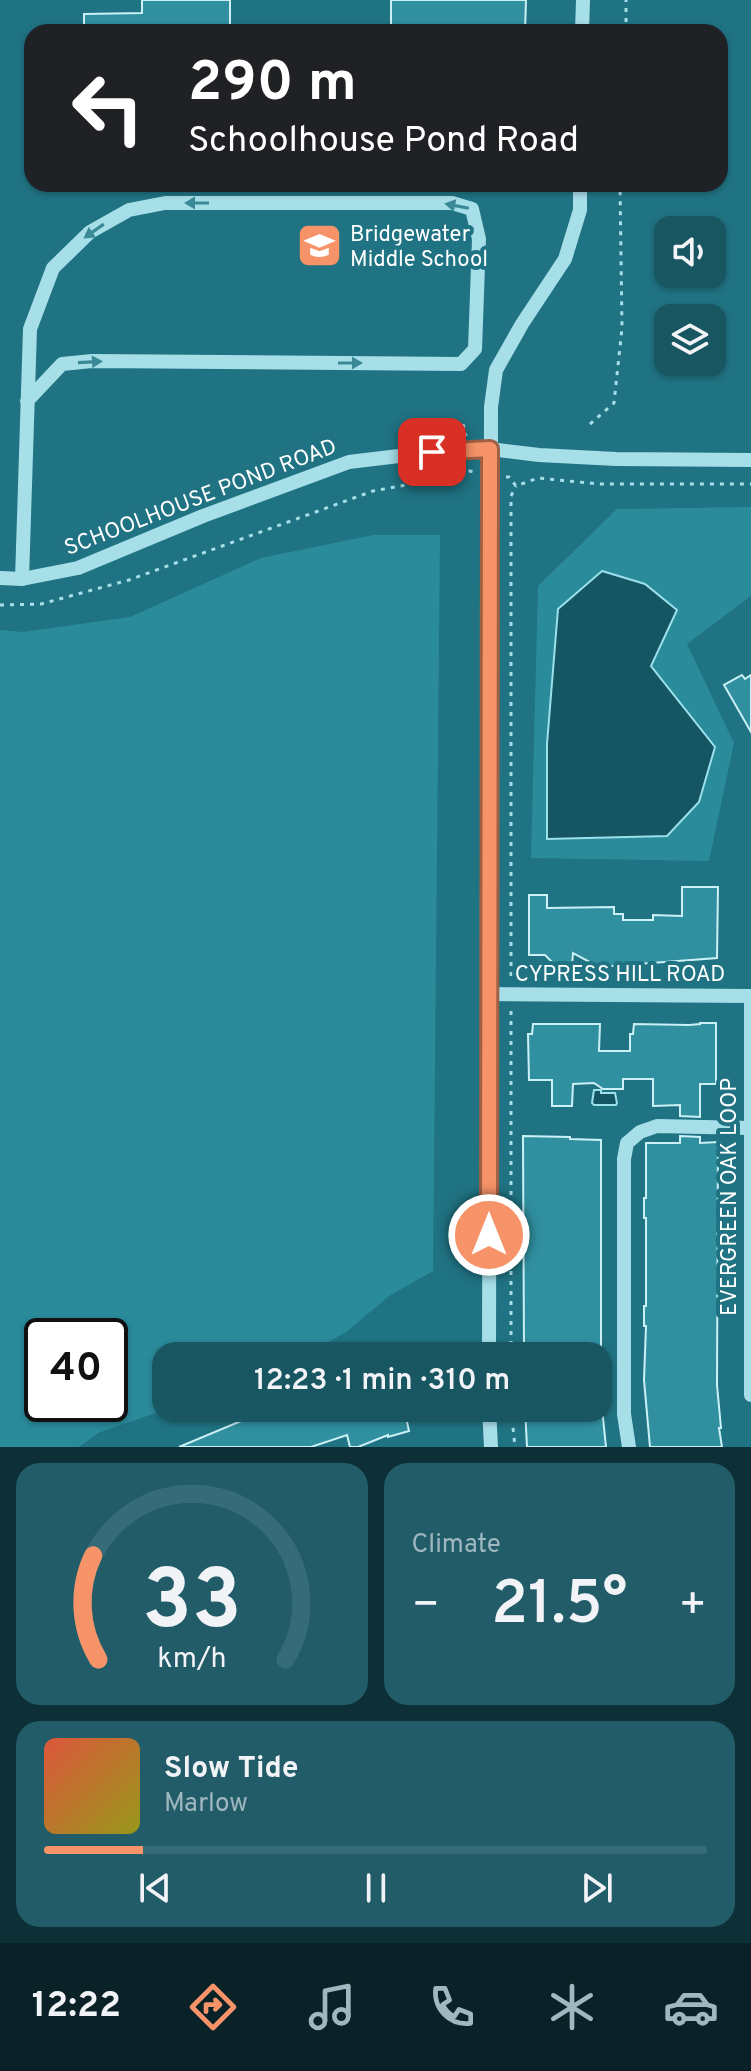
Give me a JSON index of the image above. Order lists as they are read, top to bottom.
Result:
{
  "streets": {
    "street": ["SCHOOLHOUSE POND ROAD", "CYPRESS HILL ROAD", "EVERGREEN OAK LOOP"]
  },
  "crossings": [
    ["CYPRESS HILL ROAD", "EVERGREEN OAK LOOP"]
  ],
  "places": {
    "school or university": ["Bridgewater Middle School"]
  },
  "page": {
    "turn": ["290 m", "Schoolhouse Pond Road"],
    "limit": "40",
    "trip": "12:23 · 1 min · 310 m",
    "tile": "Climate",
    "heat": ["−", "21.5°", "+"],
    "song": ["Slow Tide", "Marlow"],
    "tabs": "12:22",
    "gauge": ["33", "km/h"]
  }
}
